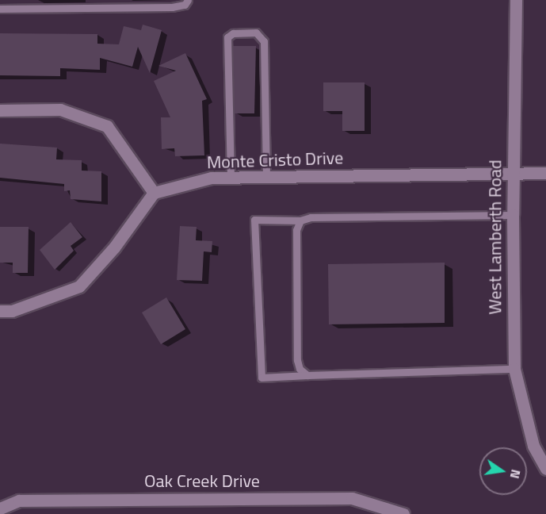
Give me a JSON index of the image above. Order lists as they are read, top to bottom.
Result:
{
  "streets": {
    "street": ["Monte Cristo Drive", "West Lamberth Road", "Oak Creek Drive"]
  },
  "crossings": [
    ["Monte Cristo Drive", "West Lamberth Road"]
  ],
  "north": "right"
}
